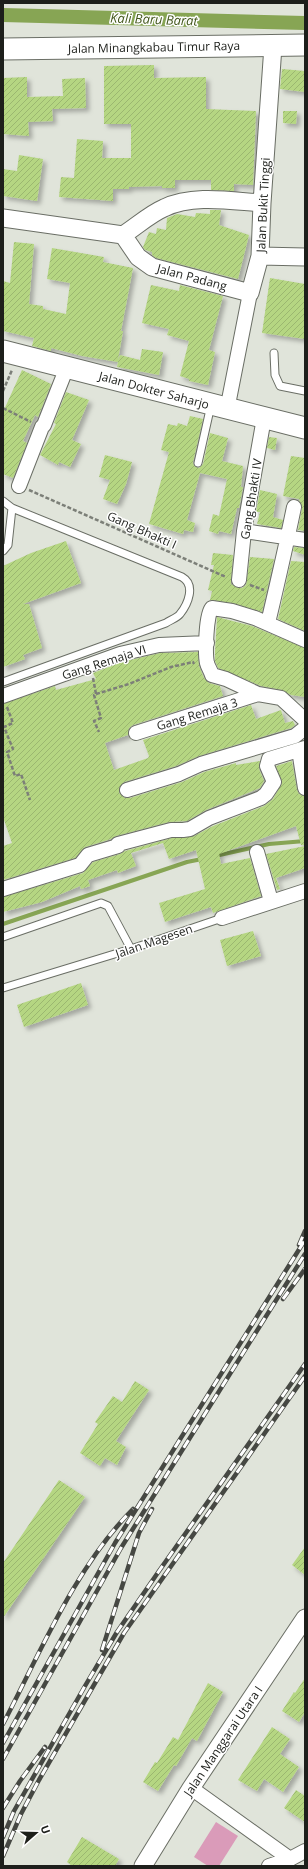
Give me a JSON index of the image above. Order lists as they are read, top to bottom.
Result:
{
  "streets": {
    "main road": ["Jalan Minangkabau Timur Raya", "Jalan Dokter Saharjo"],
    "street": [
      "Jalan Bukit Tinggi",
      "Jalan Padang",
      "Gang Bhakti IV",
      "Gang Remaja VI",
      "Gang Remaja 3",
      "Jalan Magesen",
      "Jalan Manggarai Utara I"
    ],
    "path": ["Gang Bhakti I"]
  },
  "crossings": [
    ["Jalan Minangkabau Timur Raya", "Jalan Bukit Tinggi"],
    ["Jalan Bukit Tinggi", "Jalan Padang"],
    ["Jalan Bukit Tinggi", "Jalan Dokter Saharjo"],
    ["Jalan Dokter Saharjo", "Gang Bhakti IV"],
    ["Gang Bhakti IV", "Gang Bhakti I"]
  ],
  "water": ["Kali Baru Barat"],
  "north": "right"
}
